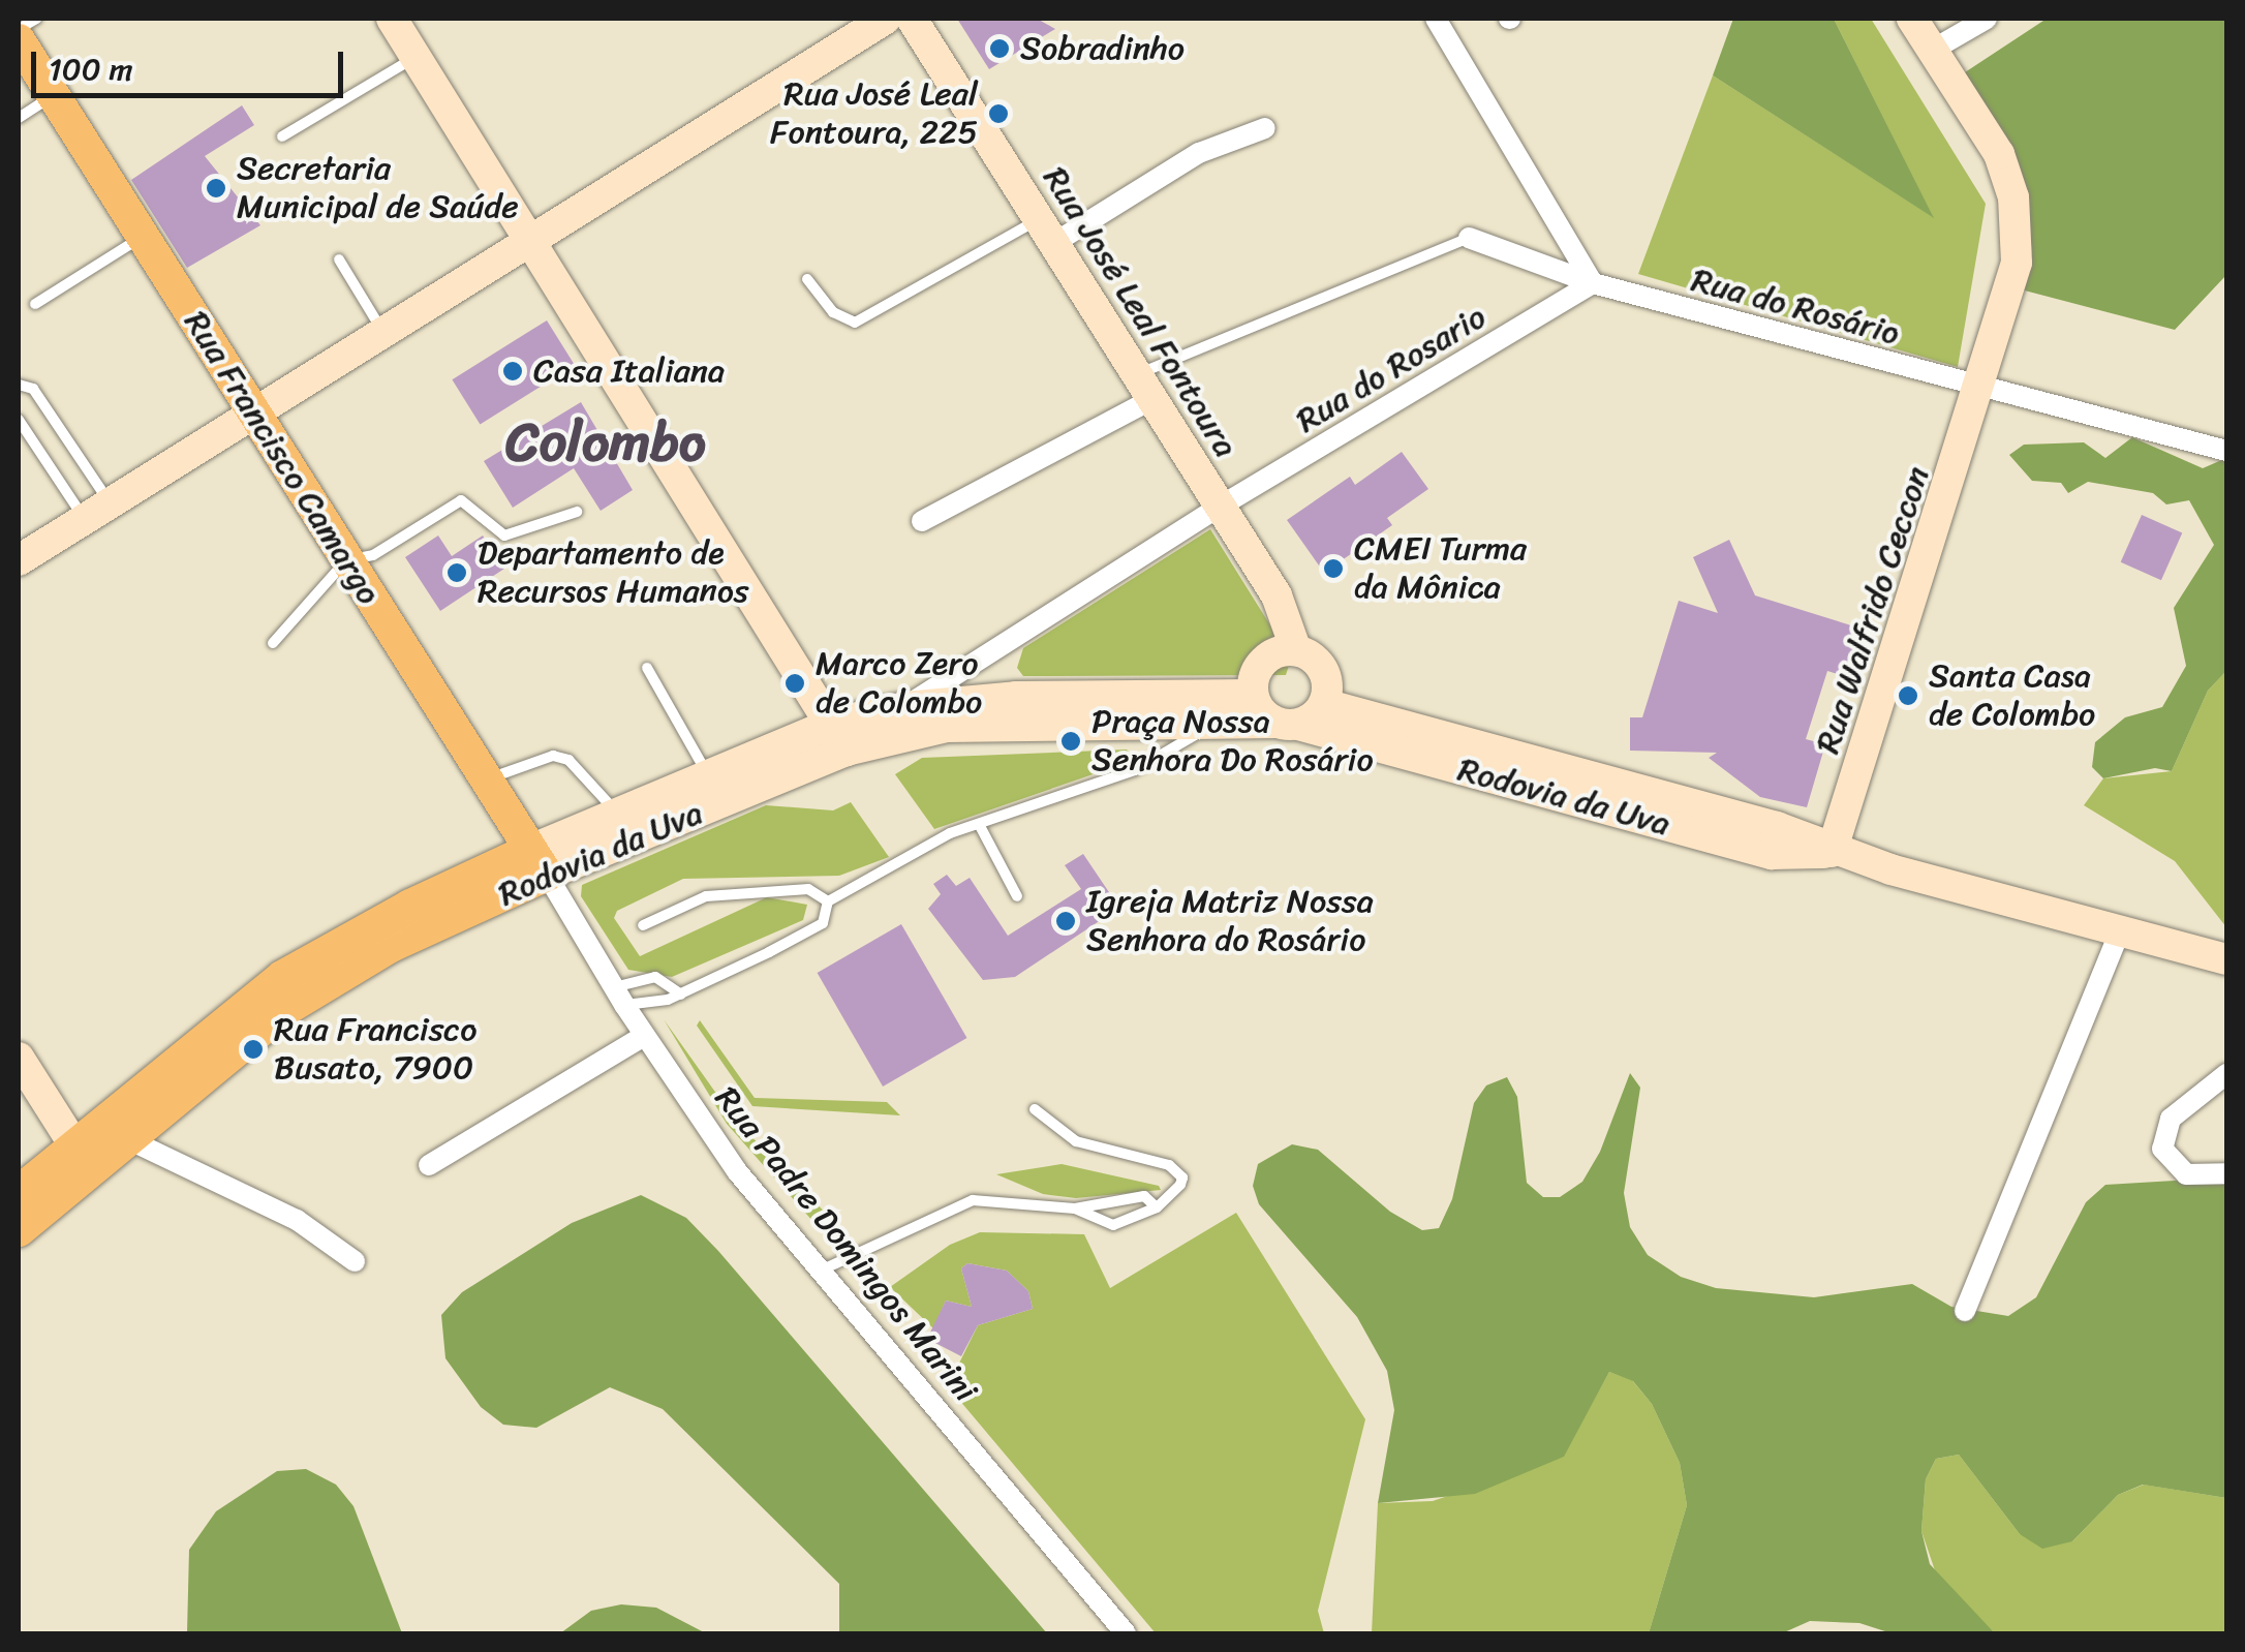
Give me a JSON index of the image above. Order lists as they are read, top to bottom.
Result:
{
  "streets": {
    "main road": ["Rua Francisco Camargo", "Rodovia da Uva"],
    "street": [
      "Rua do Rosário",
      "Rua José Leal Fontoura",
      "Rua do Rosario",
      "Rua Walfrido Ceccon",
      "Rua Padre Domingos Marini"
    ]
  },
  "crossings": [
    ["Rua do Rosário", "Rua do Rosario"],
    ["Rua do Rosário", "Rua Walfrido Ceccon"],
    ["Rua José Leal Fontoura", "Rua do Rosario"],
    ["Rua José Leal Fontoura", "Rodovia da Uva"],
    ["Rua Francisco Camargo", "Rodovia da Uva"],
    ["Rua Francisco Camargo", "Rua Padre Domingos Marini"],
    ["Rua Walfrido Ceccon", "Rodovia da Uva"],
    ["Rodovia da Uva", "Rua Padre Domingos Marini"]
  ],
  "districts": ["Colombo"],
  "places": [
    "Sobradinho",
    "Rua José Leal Fontoura, 225",
    "Secretaria Municipal de Saúde",
    "Casa Italiana",
    "CMEI Turma da Mônica",
    "Departamento de Recursos Humanos",
    "Marco Zero de Colombo",
    "Santa Casa de Colombo",
    "Praça Nossa Senhora Do Rosário",
    "Igreja Matriz Nossa Senhora do Rosário",
    "Rua Francisco Busato, 7900"
  ],
  "scale_bar": "100 m"
}
